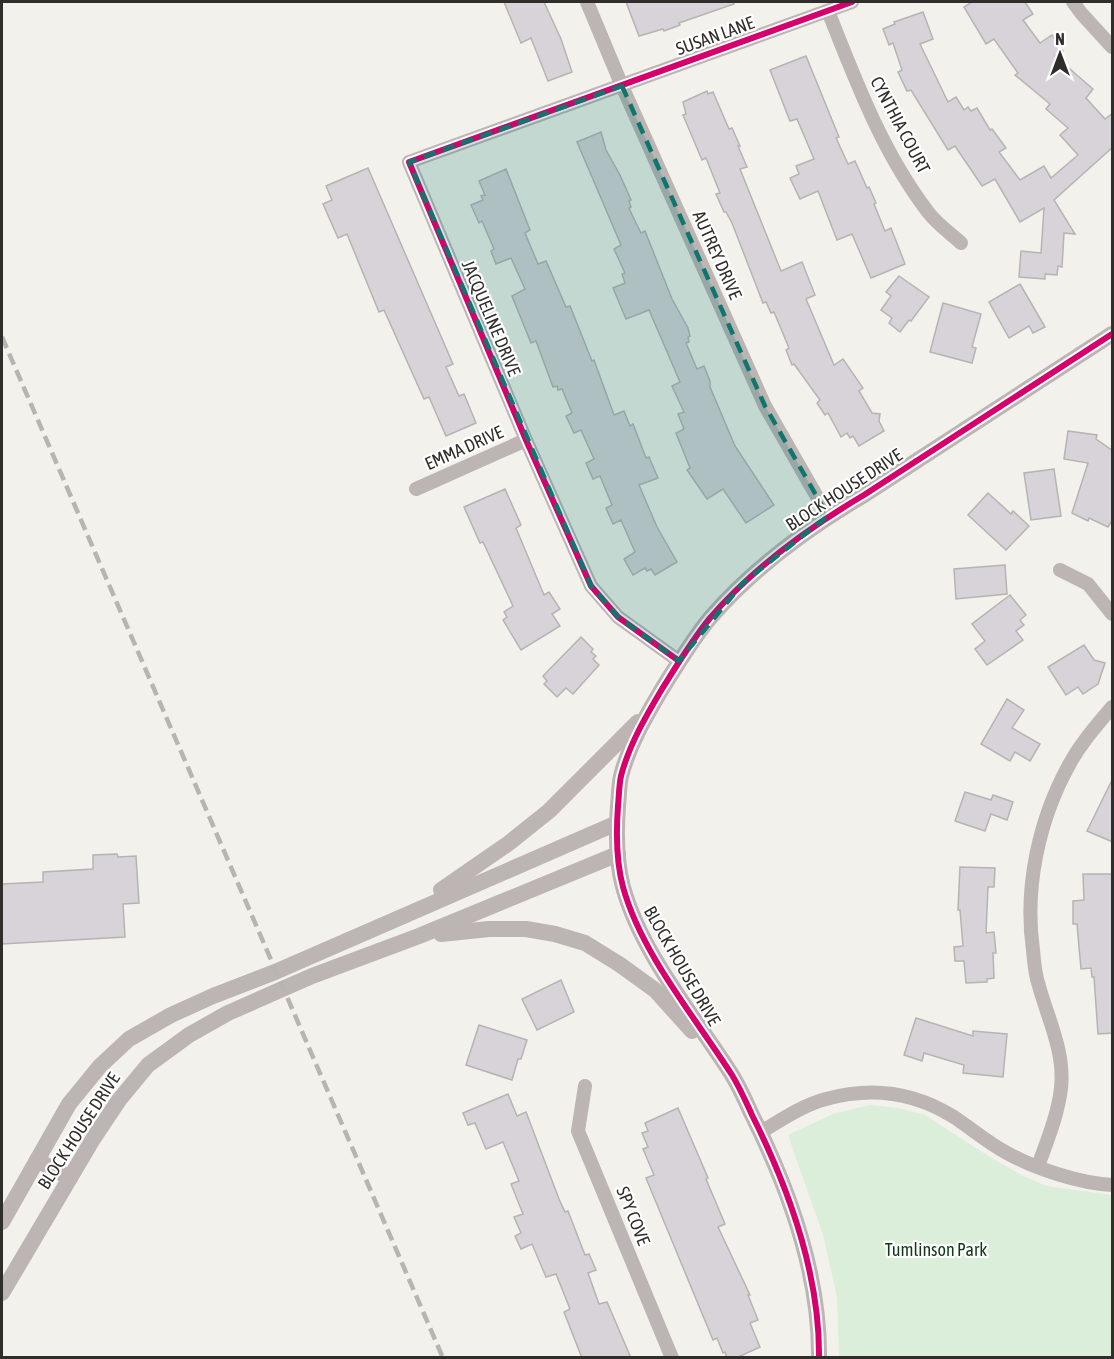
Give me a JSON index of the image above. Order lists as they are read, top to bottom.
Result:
{
  "streets": {
    "street": [
      "SUSAN LANE",
      "CYNTHIA COURT",
      "AUTREY DRIVE",
      "JACQUELINE DRIVE",
      "EMMA DRIVE",
      "BLOCK HOUSE DRIVE",
      "SPY COVE"
    ]
  },
  "crossings": [
    ["SUSAN LANE", "CYNTHIA COURT"],
    ["SUSAN LANE", "AUTREY DRIVE"],
    ["SUSAN LANE", "JACQUELINE DRIVE"],
    ["AUTREY DRIVE", "JACQUELINE DRIVE"],
    ["AUTREY DRIVE", "BLOCK HOUSE DRIVE"],
    ["JACQUELINE DRIVE", "EMMA DRIVE"],
    ["JACQUELINE DRIVE", "BLOCK HOUSE DRIVE"]
  ],
  "parks": ["Tumlinson Park"],
  "north": "top"
}
